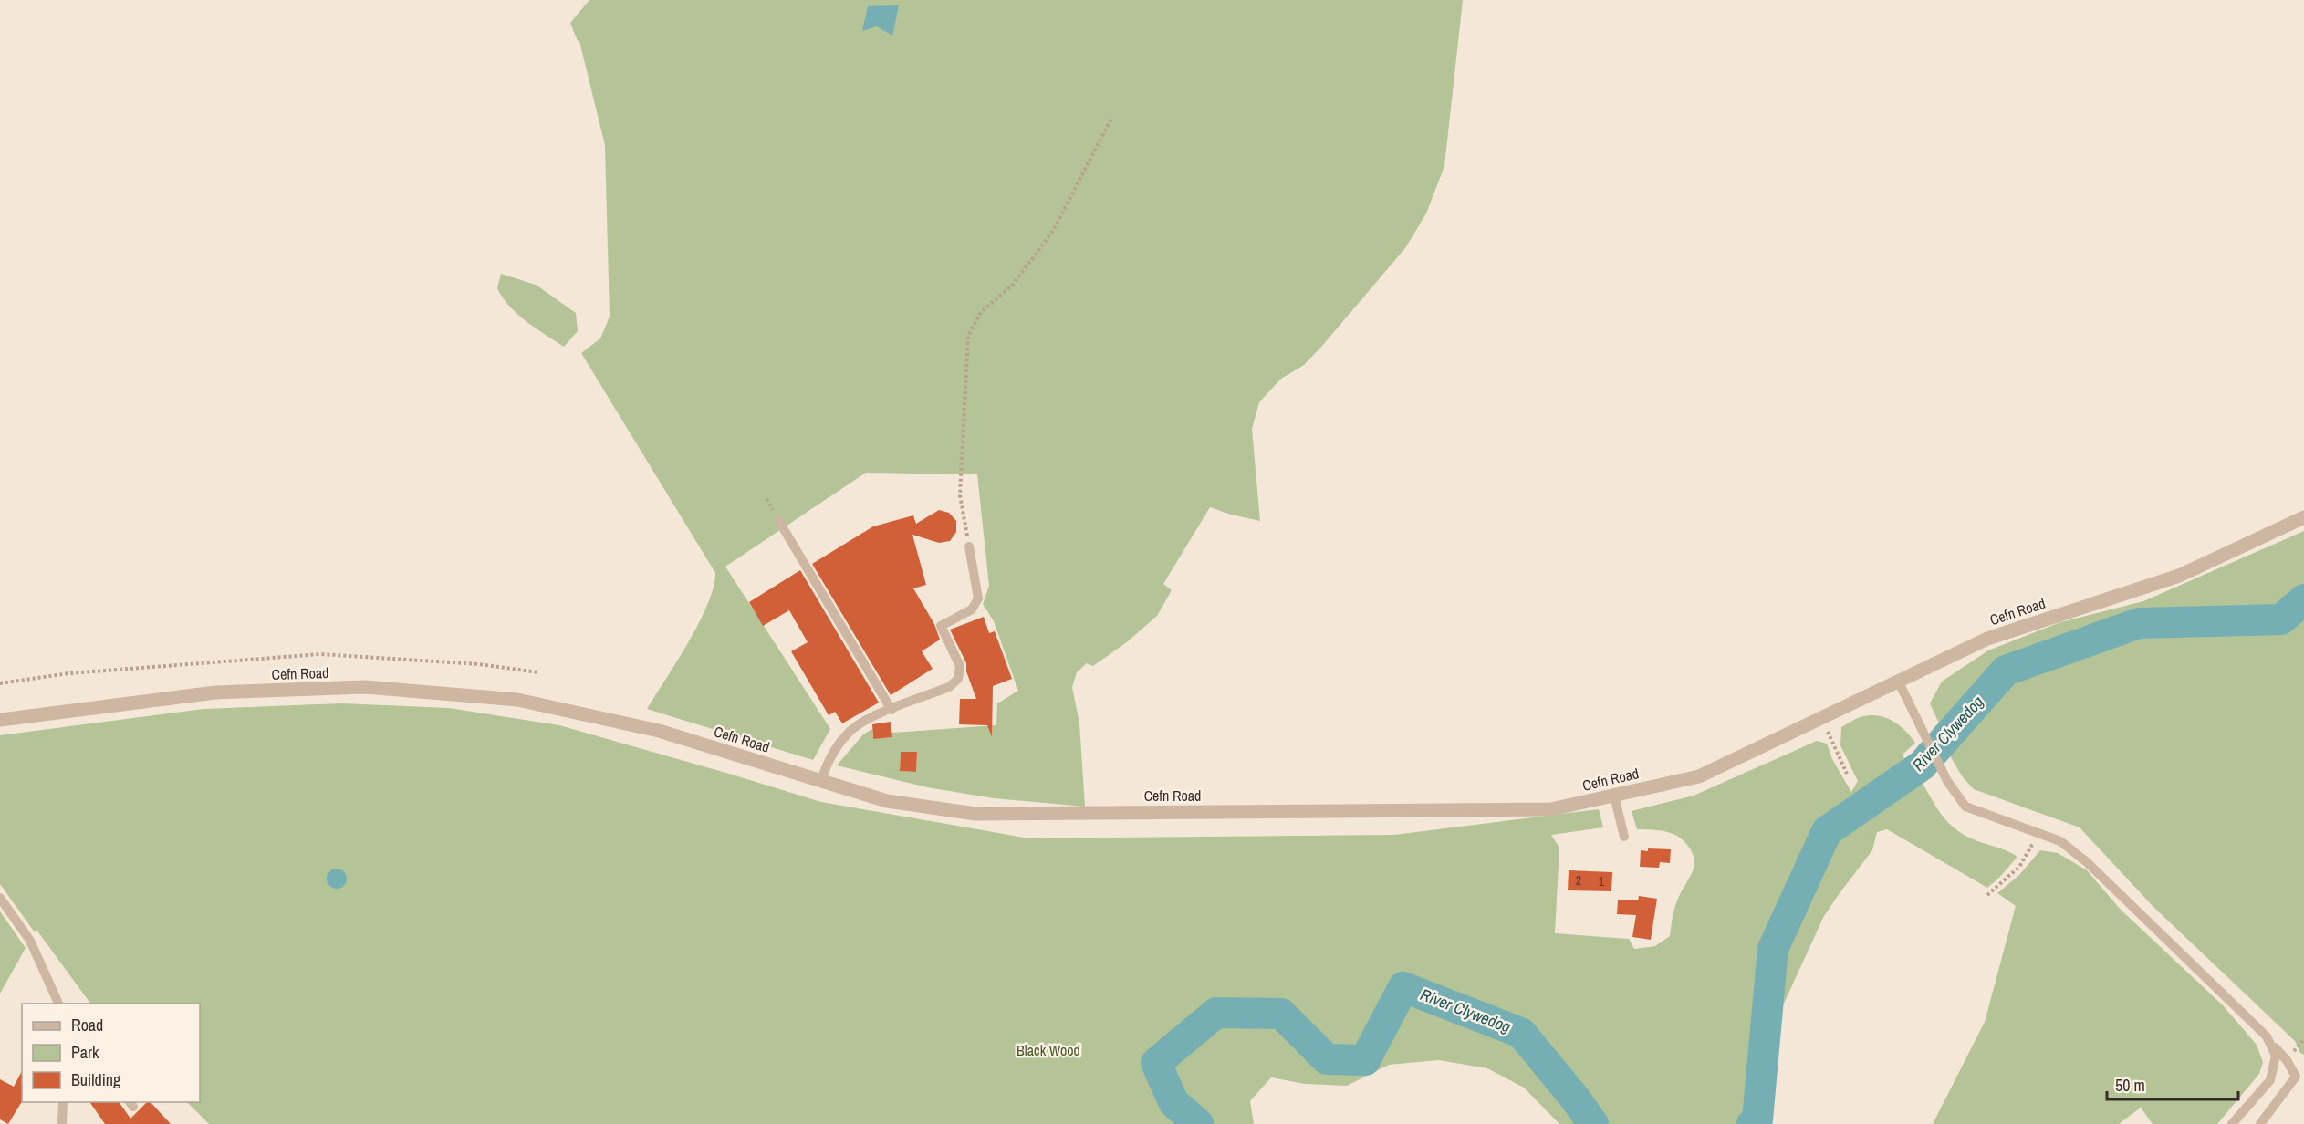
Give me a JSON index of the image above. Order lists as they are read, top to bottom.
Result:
{
  "streets": {
    "street": ["Cefn Road"]
  },
  "water": ["River Clywedog"],
  "parks": ["Black Wood"],
  "house_numbers": ["2", "1"],
  "legend": ["Road", "Park", "Building"],
  "scale_bar": "50 m"
}
